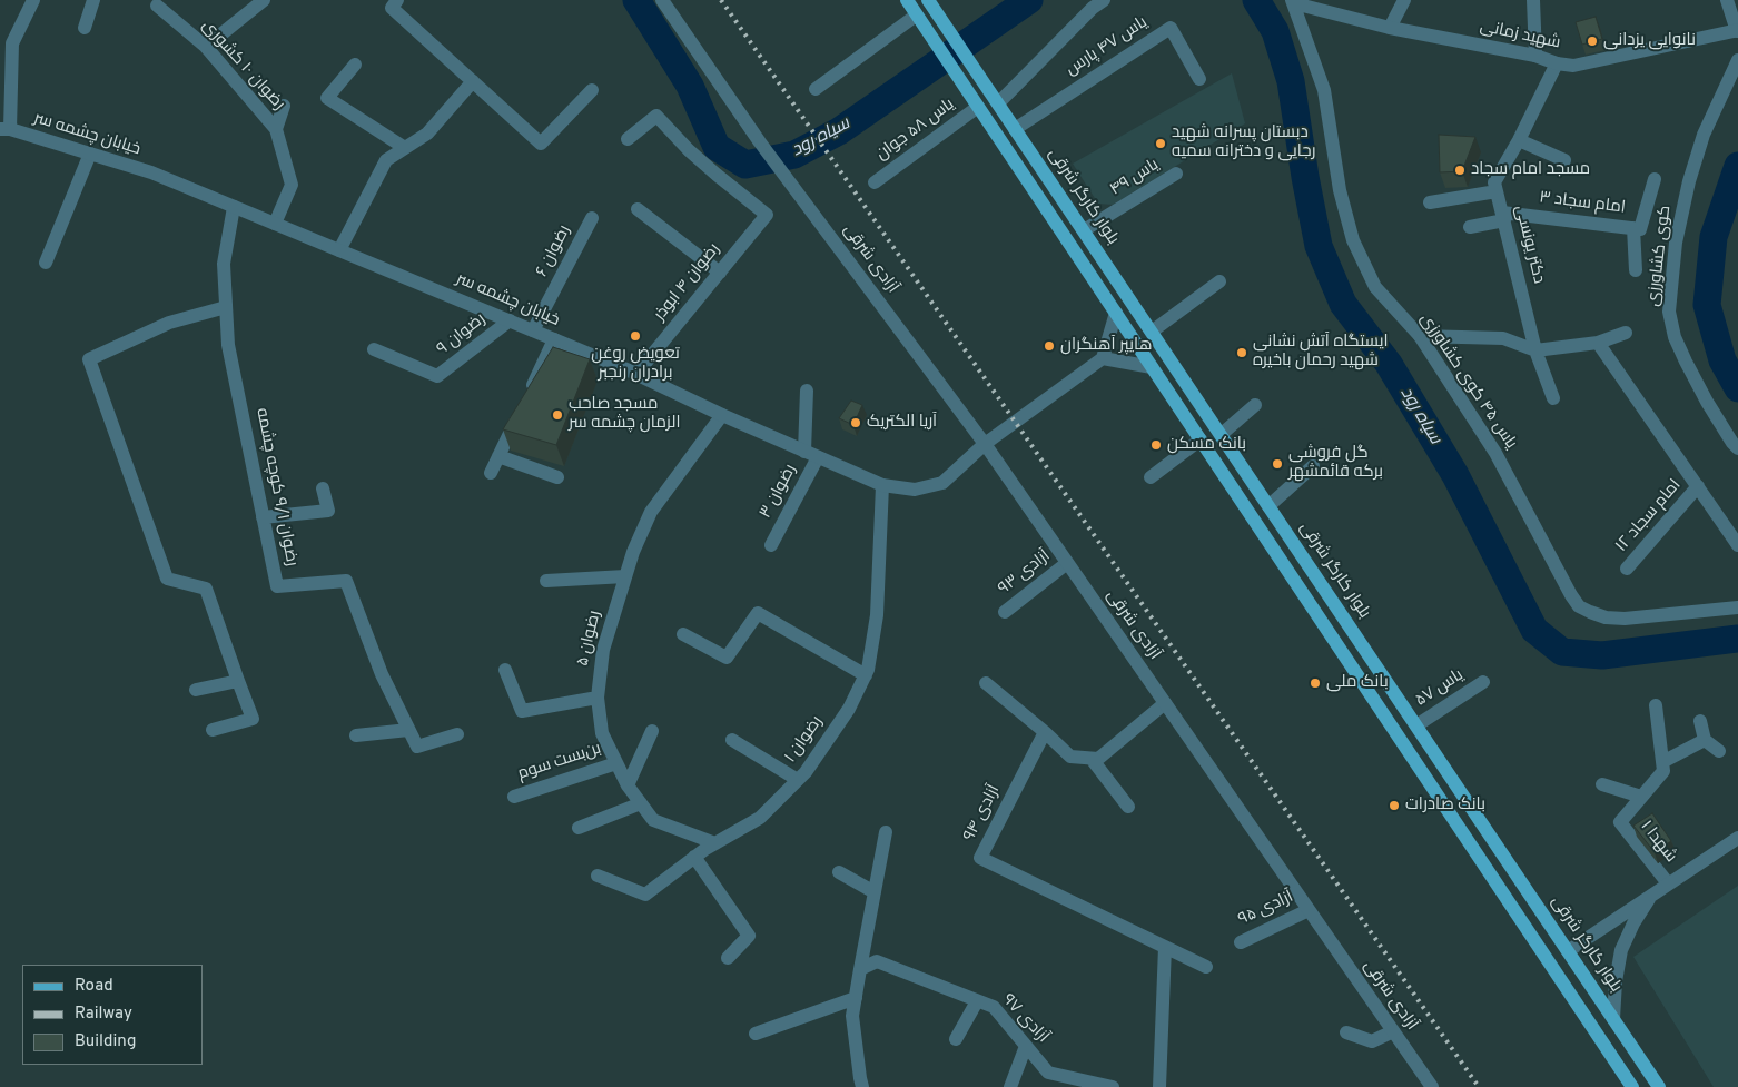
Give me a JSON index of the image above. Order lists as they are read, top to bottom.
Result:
{
  "streets": {
    "main road": ["بلوار کارگر شرقی"],
    "street": [
      "شهید زمانی",
      "یاس ۴۷ پارس",
      "رضوان ۱۰ کشوری",
      "یاس ۵۸ جوان",
      "خیابان چشمه سر",
      "یاس ۴۹",
      "امام سجاد ۳",
      "دکتر یونسی",
      "رضوان ۶",
      "کوی کشاورزی",
      "آزادی شرقی",
      "رضوان ۴ ابوذر",
      "رضوان ۹",
      "یاس ۴۵ کوی کشاورزی",
      "رضوان ۹/۱ کوچه چشمه",
      "رضوان ۳",
      "امام سجاد ۱۲",
      "آزادی ۹۳",
      "رضوان ۵",
      "یاس ۵۷",
      "رضوان ۱",
      "بن‌بست سوم",
      "آزادی ۹۴",
      "شهدا ۱",
      "آزادی ۹۵",
      "آزادی ۹۷"
    ]
  },
  "crossings": [
    ["شهید زمانی", "دکتر یونسی"],
    ["شهید زمانی", "یاس ۴۵ کوی کشاورزی"],
    ["یاس ۴۷ پارس", "بلوار کارگر شرقی"],
    ["رضوان ۱۰ کشوری", "خیابان چشمه سر"],
    ["خیابان چشمه سر", "رضوان ۶"],
    ["خیابان چشمه سر", "آزادی شرقی"],
    ["خیابان چشمه سر", "رضوان ۴ ابوذر"],
    ["خیابان چشمه سر", "رضوان ۹"],
    ["خیابان چشمه سر", "رضوان ۹/۱ کوچه چشمه"],
    ["خیابان چشمه سر", "رضوان ۳"],
    ["خیابان چشمه سر", "رضوان ۵"],
    ["خیابان چشمه سر", "رضوان ۱"],
    ["یاس ۴۹", "بلوار کارگر شرقی"],
    ["بلوار کارگر شرقی", "یاس ۵۷"],
    ["امام سجاد ۳", "دکتر یونسی"],
    ["آزادی شرقی", "آزادی ۹۳"],
    ["آزادی شرقی", "آزادی ۹۵"],
    ["رضوان ۵", "رضوان ۱"],
    ["رضوان ۵", "بن‌بست سوم"]
  ],
  "water": ["سیاه رود"],
  "places": [
    "نانوایی یزدانی",
    "دبستان پسرانه شهید رجایی و دخترانه سمیه",
    "مسجد امام سجاد",
    "تعویض روغن برادران رنجبر",
    "هایپر آهنگران",
    "ایستگاه آتش نشانی شهید رحمان باخیره",
    "مسجد صاحب الزمان چشمه سر",
    "آریا الکتریک",
    "بانک مسکن",
    "گل فروشی برکه قائمشهر",
    "بانک ملی",
    "بانک صادرات"
  ],
  "legend": ["Road", "Railway", "Building"]
}
